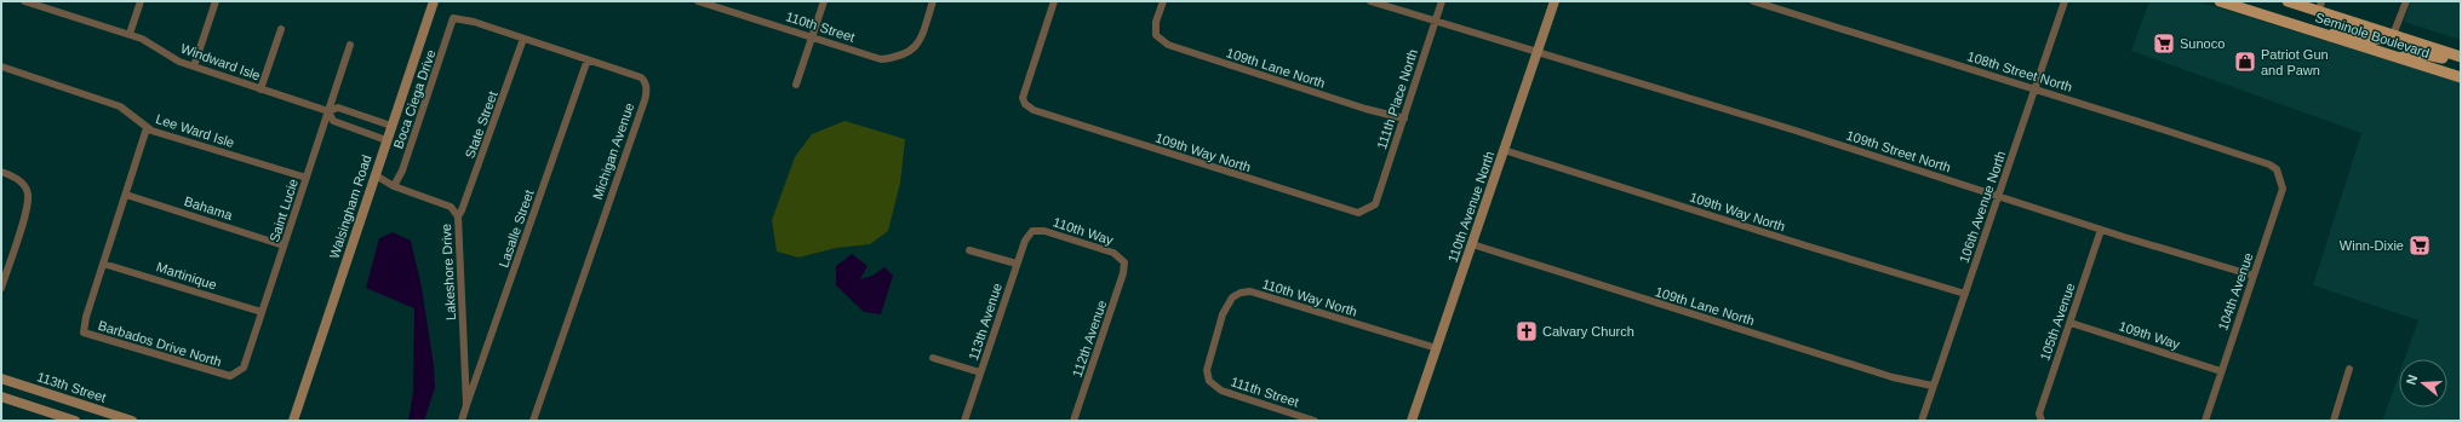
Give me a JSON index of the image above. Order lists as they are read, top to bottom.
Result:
{
  "streets": {
    "main road": ["Seminole Boulevard"],
    "street": [
      "110th Street",
      "Windward Isle",
      "109th Lane North",
      "108th Street North",
      "Boca Ciega Drive",
      "111th Place North",
      "State Street",
      "Lee Ward Isle",
      "Michigan Avenue",
      "109th Street North",
      "109th Way North",
      "Walsingham Road",
      "110th Avenue North",
      "106th Avenue North",
      "Bahama",
      "Saint Lucie",
      "Lasalle Street",
      "110th Way",
      "Lakeshore Drive",
      "Martinique",
      "104th Avenue",
      "110th Way North",
      "113th Avenue",
      "105th Avenue",
      "109th Way",
      "112th Avenue",
      "Barbados Drive North",
      "113th Street",
      "111th Street"
    ]
  },
  "crossings": [
    ["Windward Isle", "Saint Lucie"],
    ["109th Lane North", "111th Place North"],
    ["109th Lane North", "110th Avenue North"],
    ["109th Lane North", "106th Avenue North"],
    ["108th Street North", "106th Avenue North"],
    ["108th Street North", "104th Avenue"],
    ["Boca Ciega Drive", "Michigan Avenue"],
    ["Boca Ciega Drive", "Lakeshore Drive"],
    ["111th Place North", "109th Street North"],
    ["111th Place North", "109th Way North"],
    ["State Street", "Michigan Avenue"],
    ["State Street", "Lakeshore Drive"],
    ["Lee Ward Isle", "Saint Lucie"],
    ["Michigan Avenue", "Lasalle Street"],
    ["109th Street North", "110th Avenue North"],
    ["109th Street North", "106th Avenue North"],
    ["109th Street North", "104th Avenue"],
    ["109th Street North", "105th Avenue"],
    ["109th Way North", "110th Avenue North"],
    ["109th Way North", "106th Avenue North"],
    ["Walsingham Road", "Lakeshore Drive"],
    ["110th Avenue North", "110th Way North"],
    ["Bahama", "Saint Lucie"],
    ["Saint Lucie", "Martinique"],
    ["Saint Lucie", "Barbados Drive North"],
    ["Lasalle Street", "Lakeshore Drive"],
    ["110th Way", "113th Avenue"],
    ["110th Way", "112th Avenue"],
    ["Martinique", "Barbados Drive North"],
    ["104th Avenue", "109th Way"],
    ["110th Way North", "111th Street"],
    ["105th Avenue", "109th Way"]
  ],
  "places": {
    "supermarket": ["Sunoco", "Winn-Dixie"],
    "shop": ["Patriot Gun and Pawn"],
    "church": ["Calvary Church"]
  },
  "north": "left"
}
